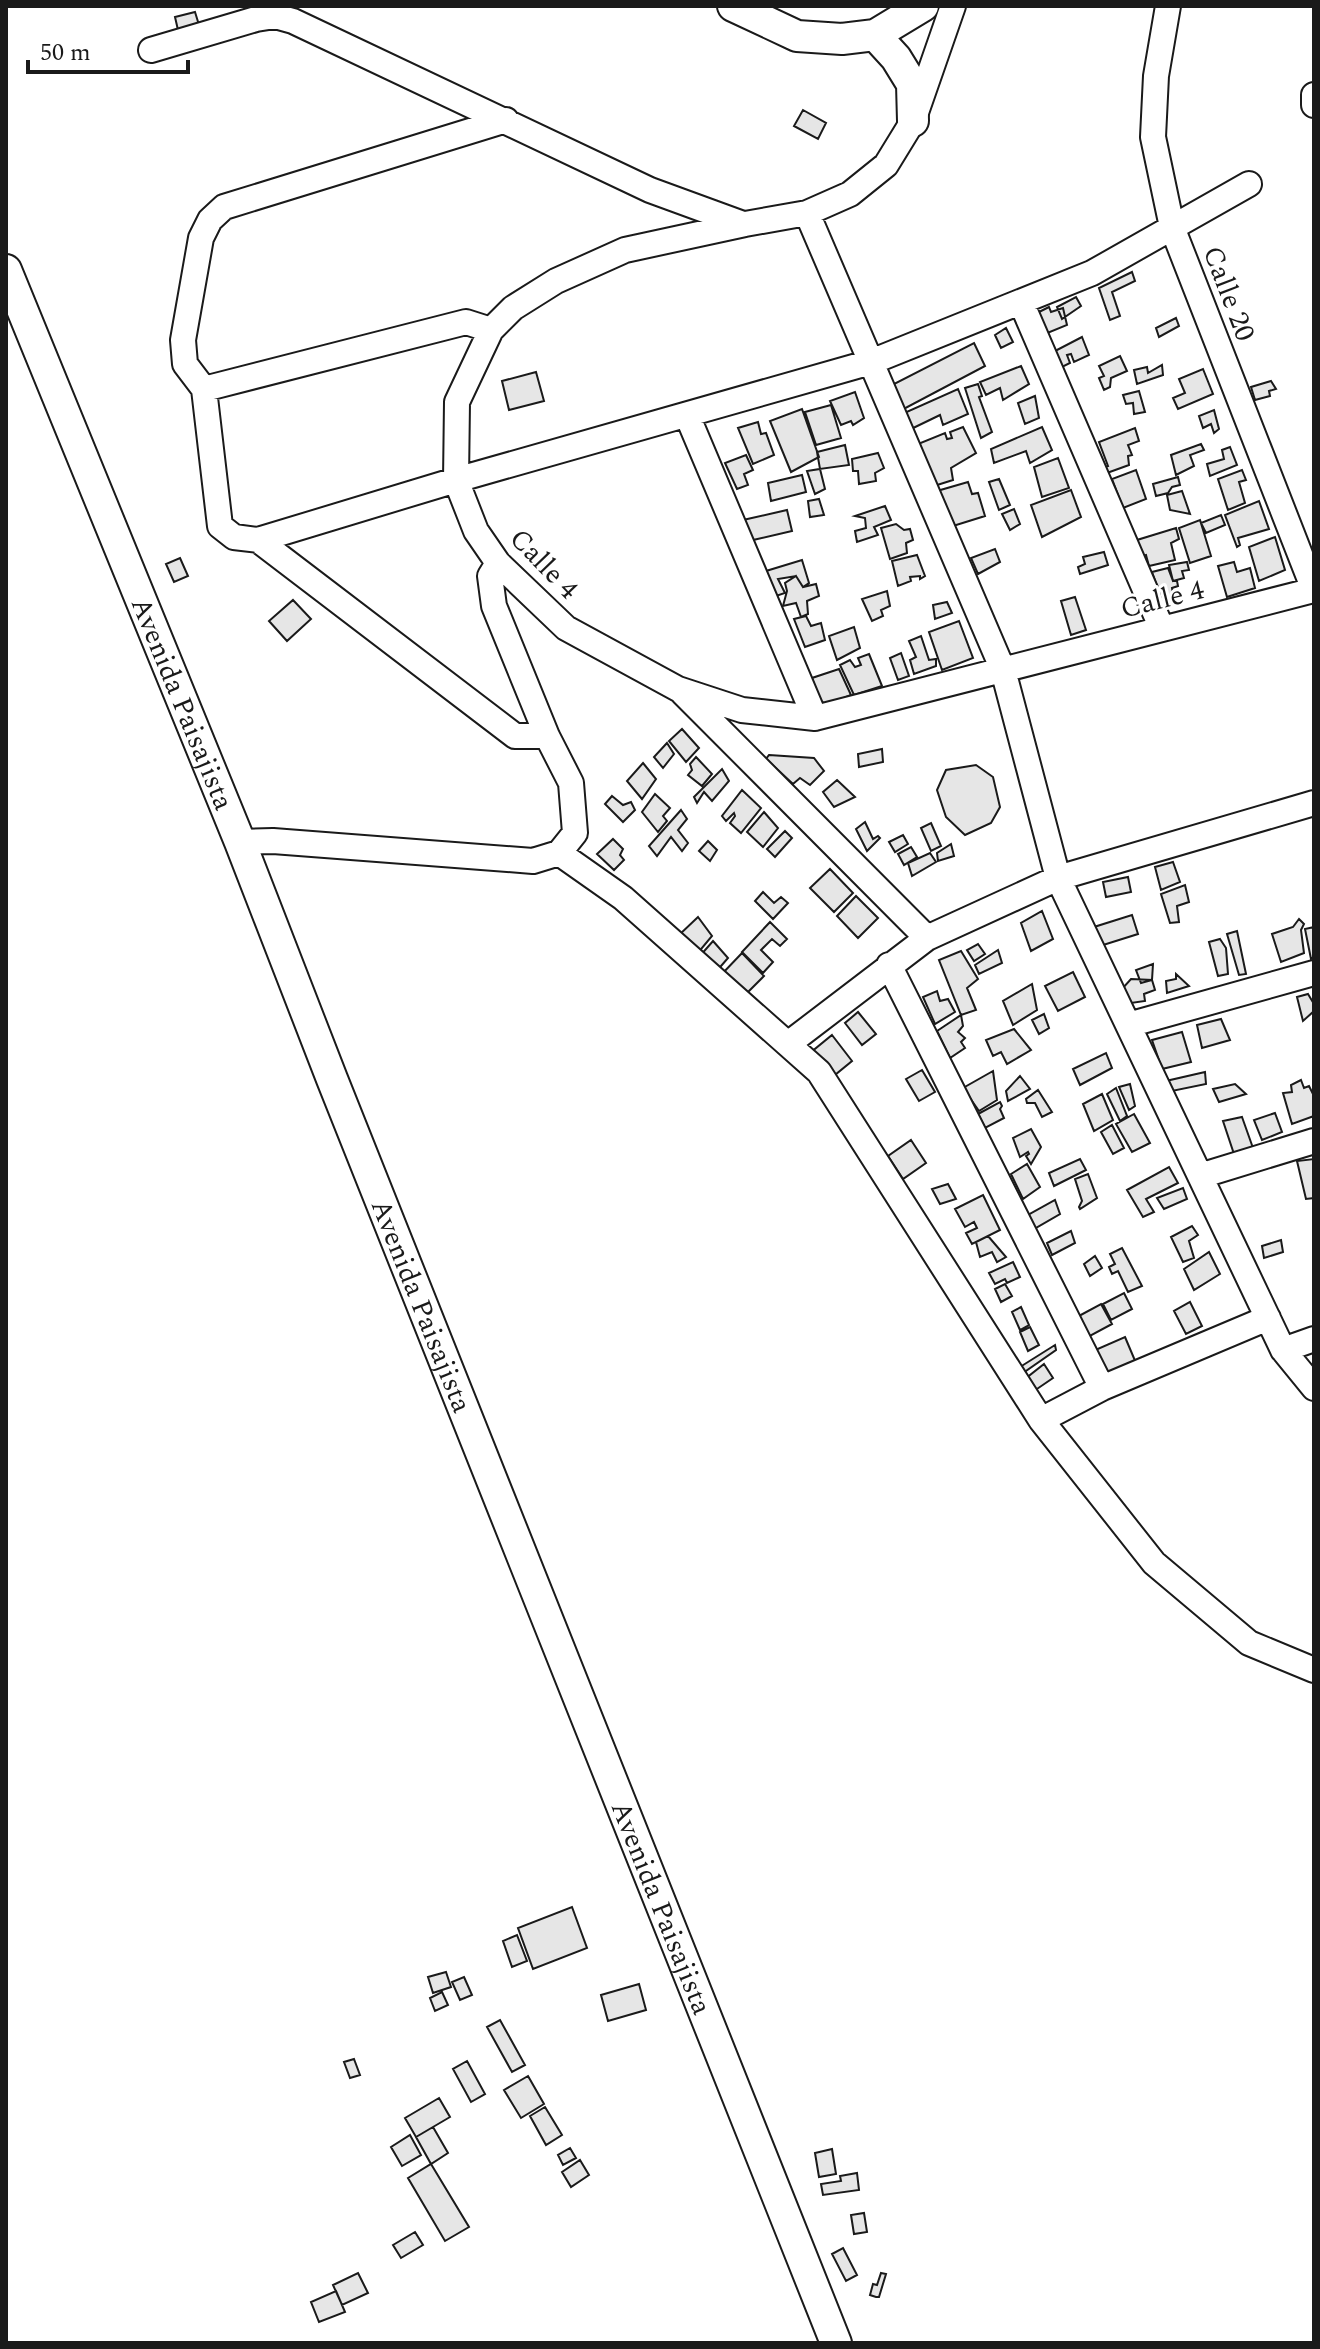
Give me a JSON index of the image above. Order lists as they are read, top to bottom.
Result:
{
  "streets": {
    "main road": ["Avenida Paisajista"],
    "street": ["Calle 20", "Calle 4"]
  },
  "crossings": [
    ["Calle 20", "Calle 4"]
  ],
  "scale_bar": "50 m"
}
